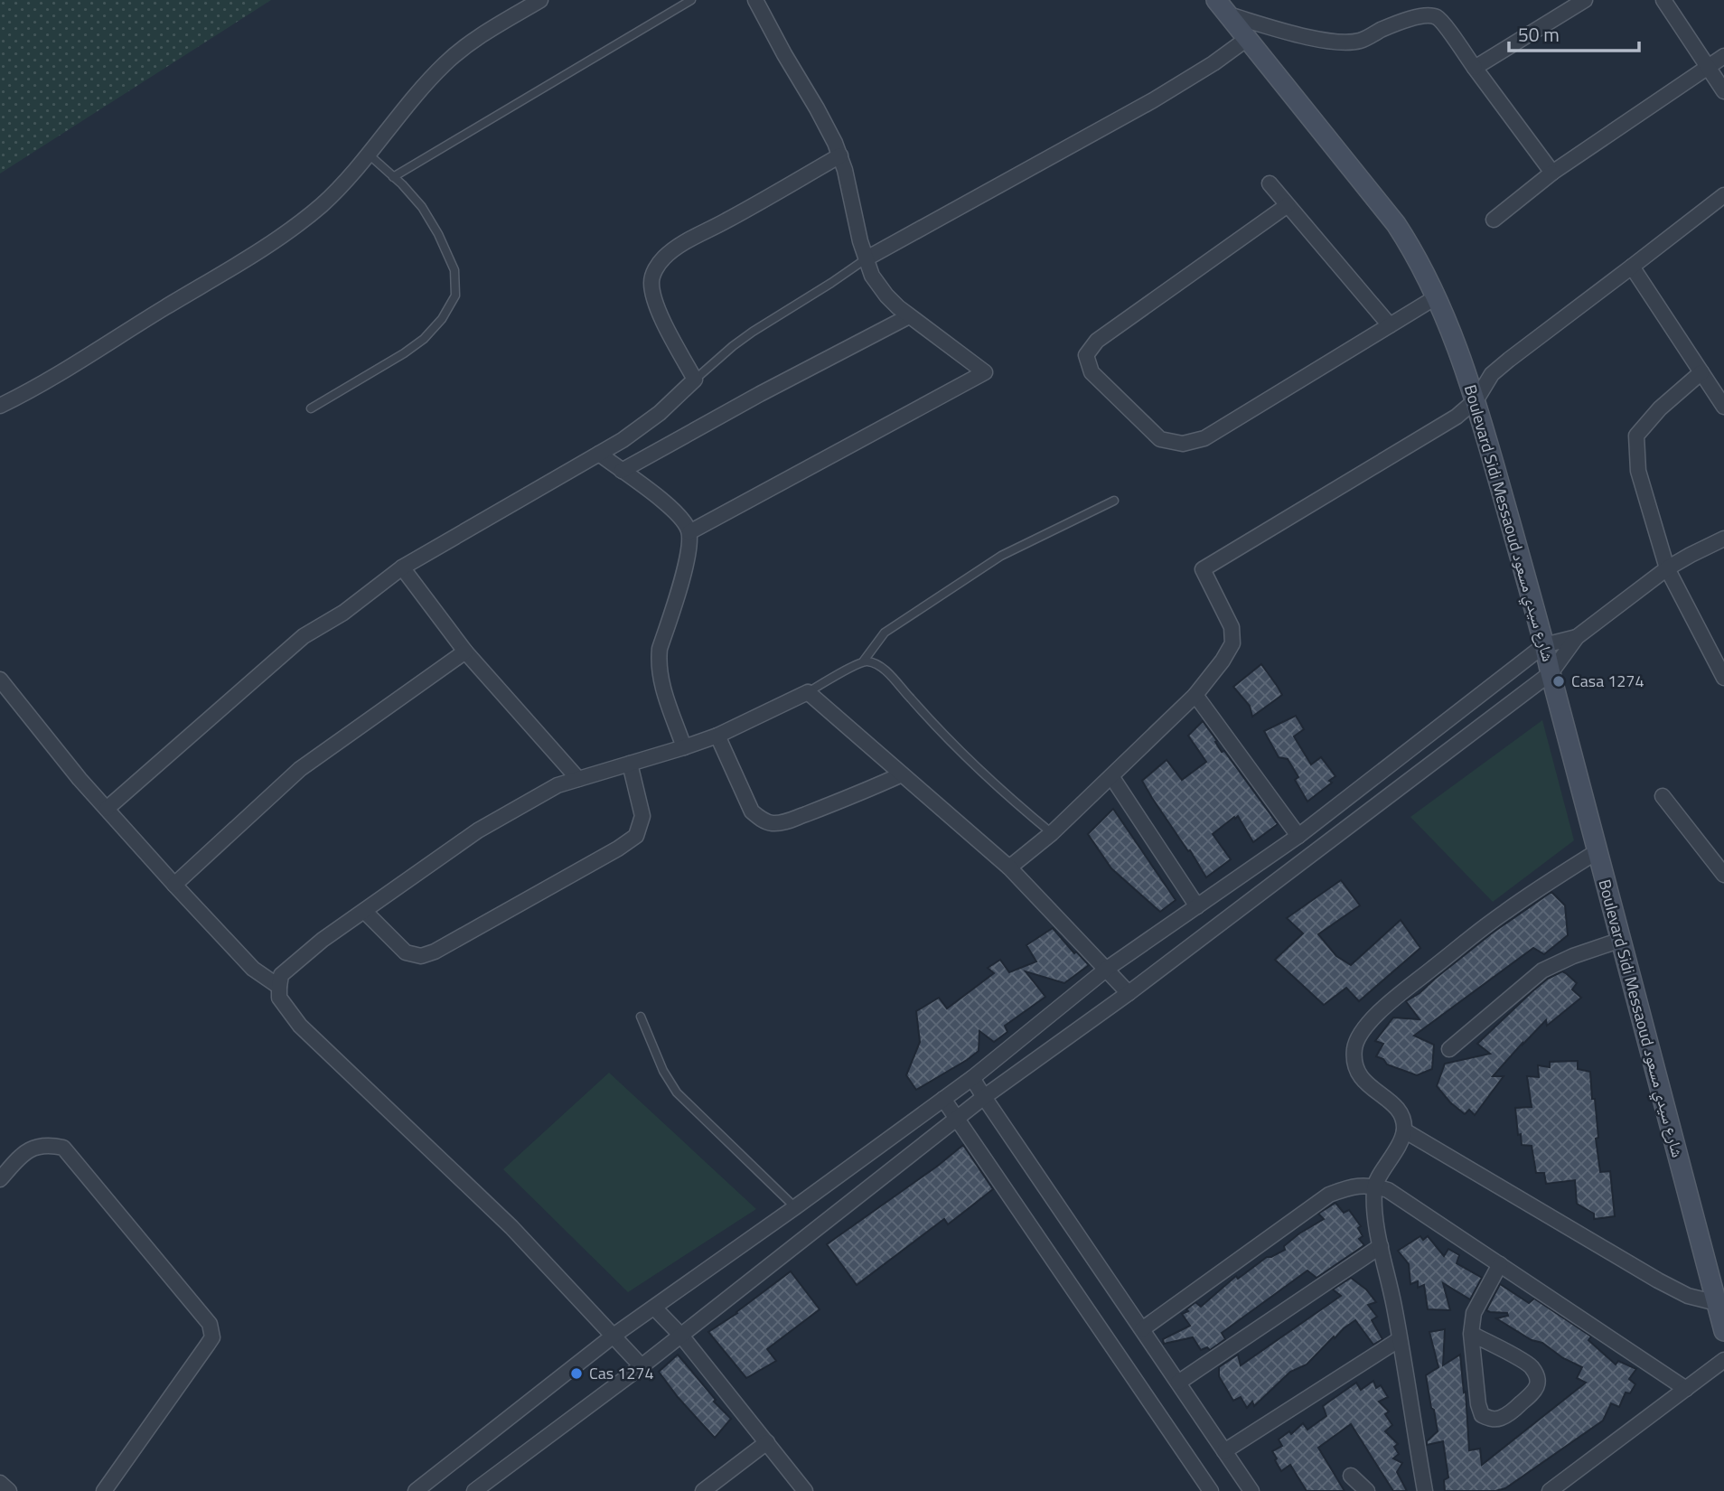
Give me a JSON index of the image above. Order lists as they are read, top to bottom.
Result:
{
  "streets": {
    "street": ["Boulevard Sidi Messaoud شارع سيدي مسعود"]
  },
  "places": ["Casa 1274", "Cas 1274"],
  "scale_bar": "50 m"
}
